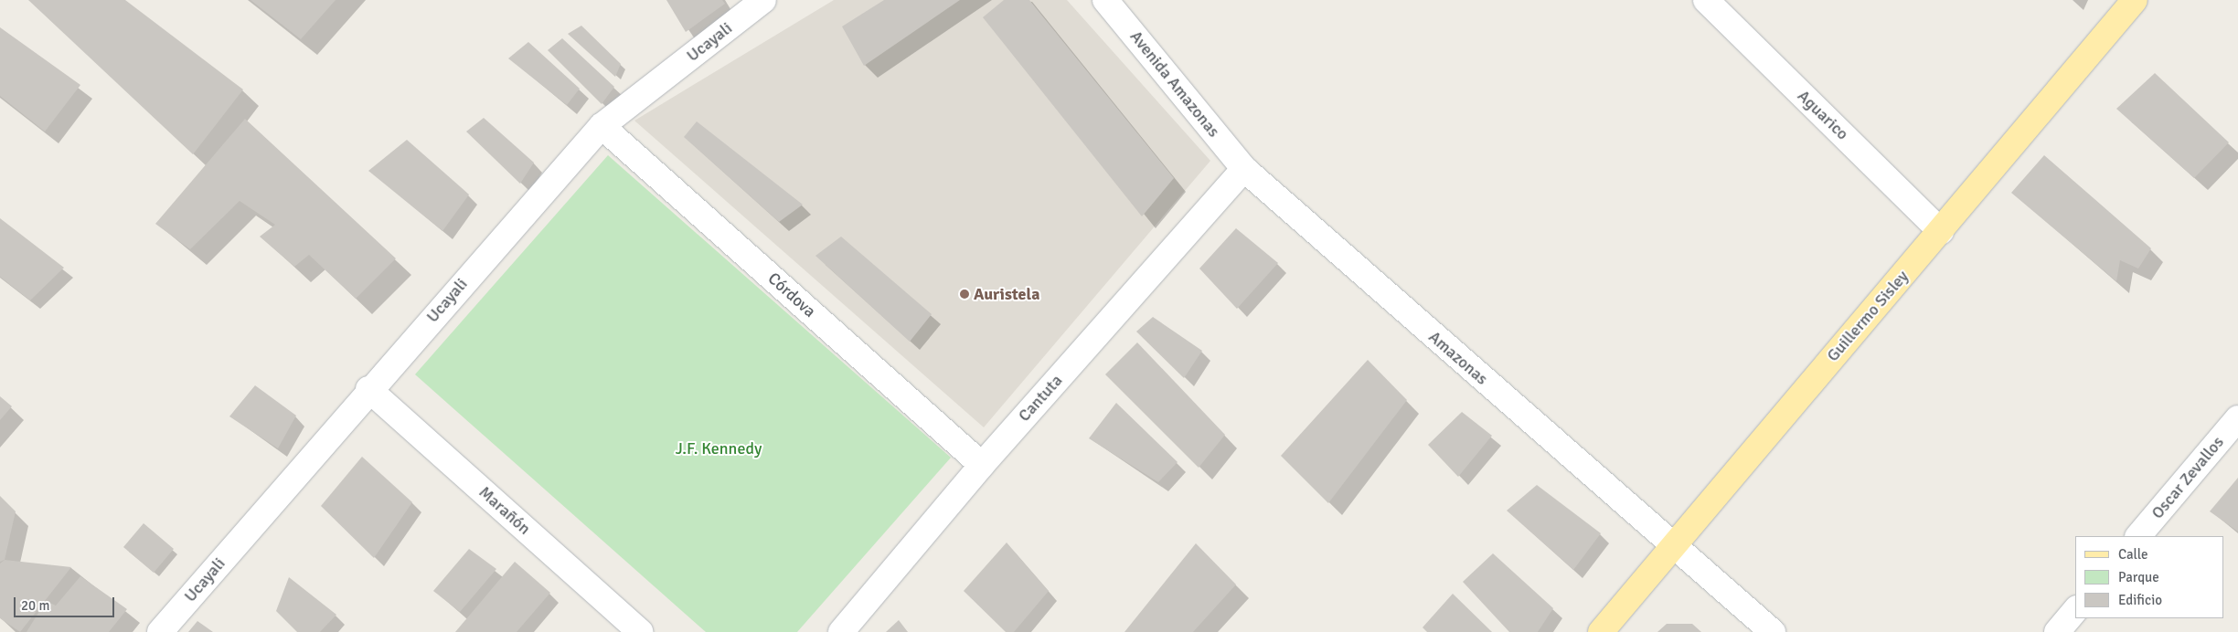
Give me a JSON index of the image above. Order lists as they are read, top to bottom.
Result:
{
  "streets": {
    "main road": ["Guillermo Sisley"],
    "street": [
      "Ucayali",
      "Avenida Amazonas",
      "Aguarico",
      "Córdova",
      "Amazonas",
      "Cantuta",
      "Oscar Zevallos",
      "Marañón"
    ]
  },
  "crossings": [
    ["Ucayali", "Córdova"],
    ["Ucayali", "Marañón"],
    ["Avenida Amazonas", "Amazonas"],
    ["Avenida Amazonas", "Cantuta"],
    ["Aguarico", "Guillermo Sisley"],
    ["Córdova", "Cantuta"],
    ["Guillermo Sisley", "Amazonas"],
    ["Amazonas", "Cantuta"]
  ],
  "parks": ["J.F. Kennedy"],
  "places": ["Auristela"],
  "legend": ["Calle", "Parque", "Edificio"],
  "scale_bar": "20 m"
}
